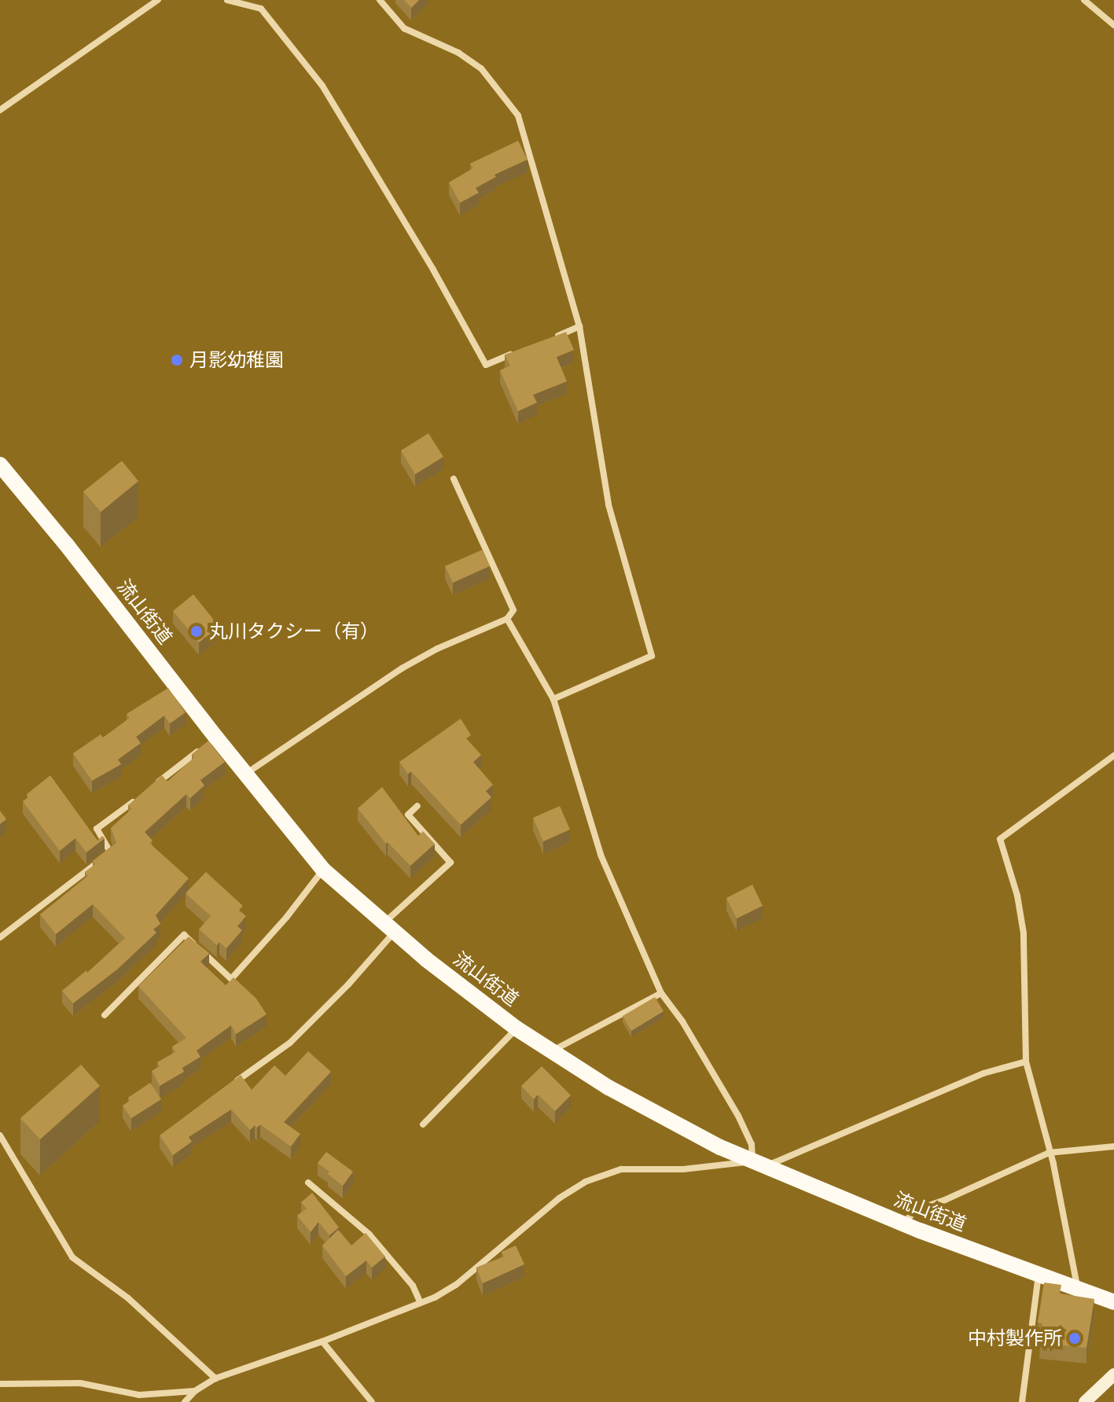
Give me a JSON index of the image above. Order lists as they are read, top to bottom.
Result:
{
  "streets": {
    "main road": ["流山街道"]
  },
  "places": ["月影幼稚園", "丸川タクシー（有）", "中村製作所"]
}
